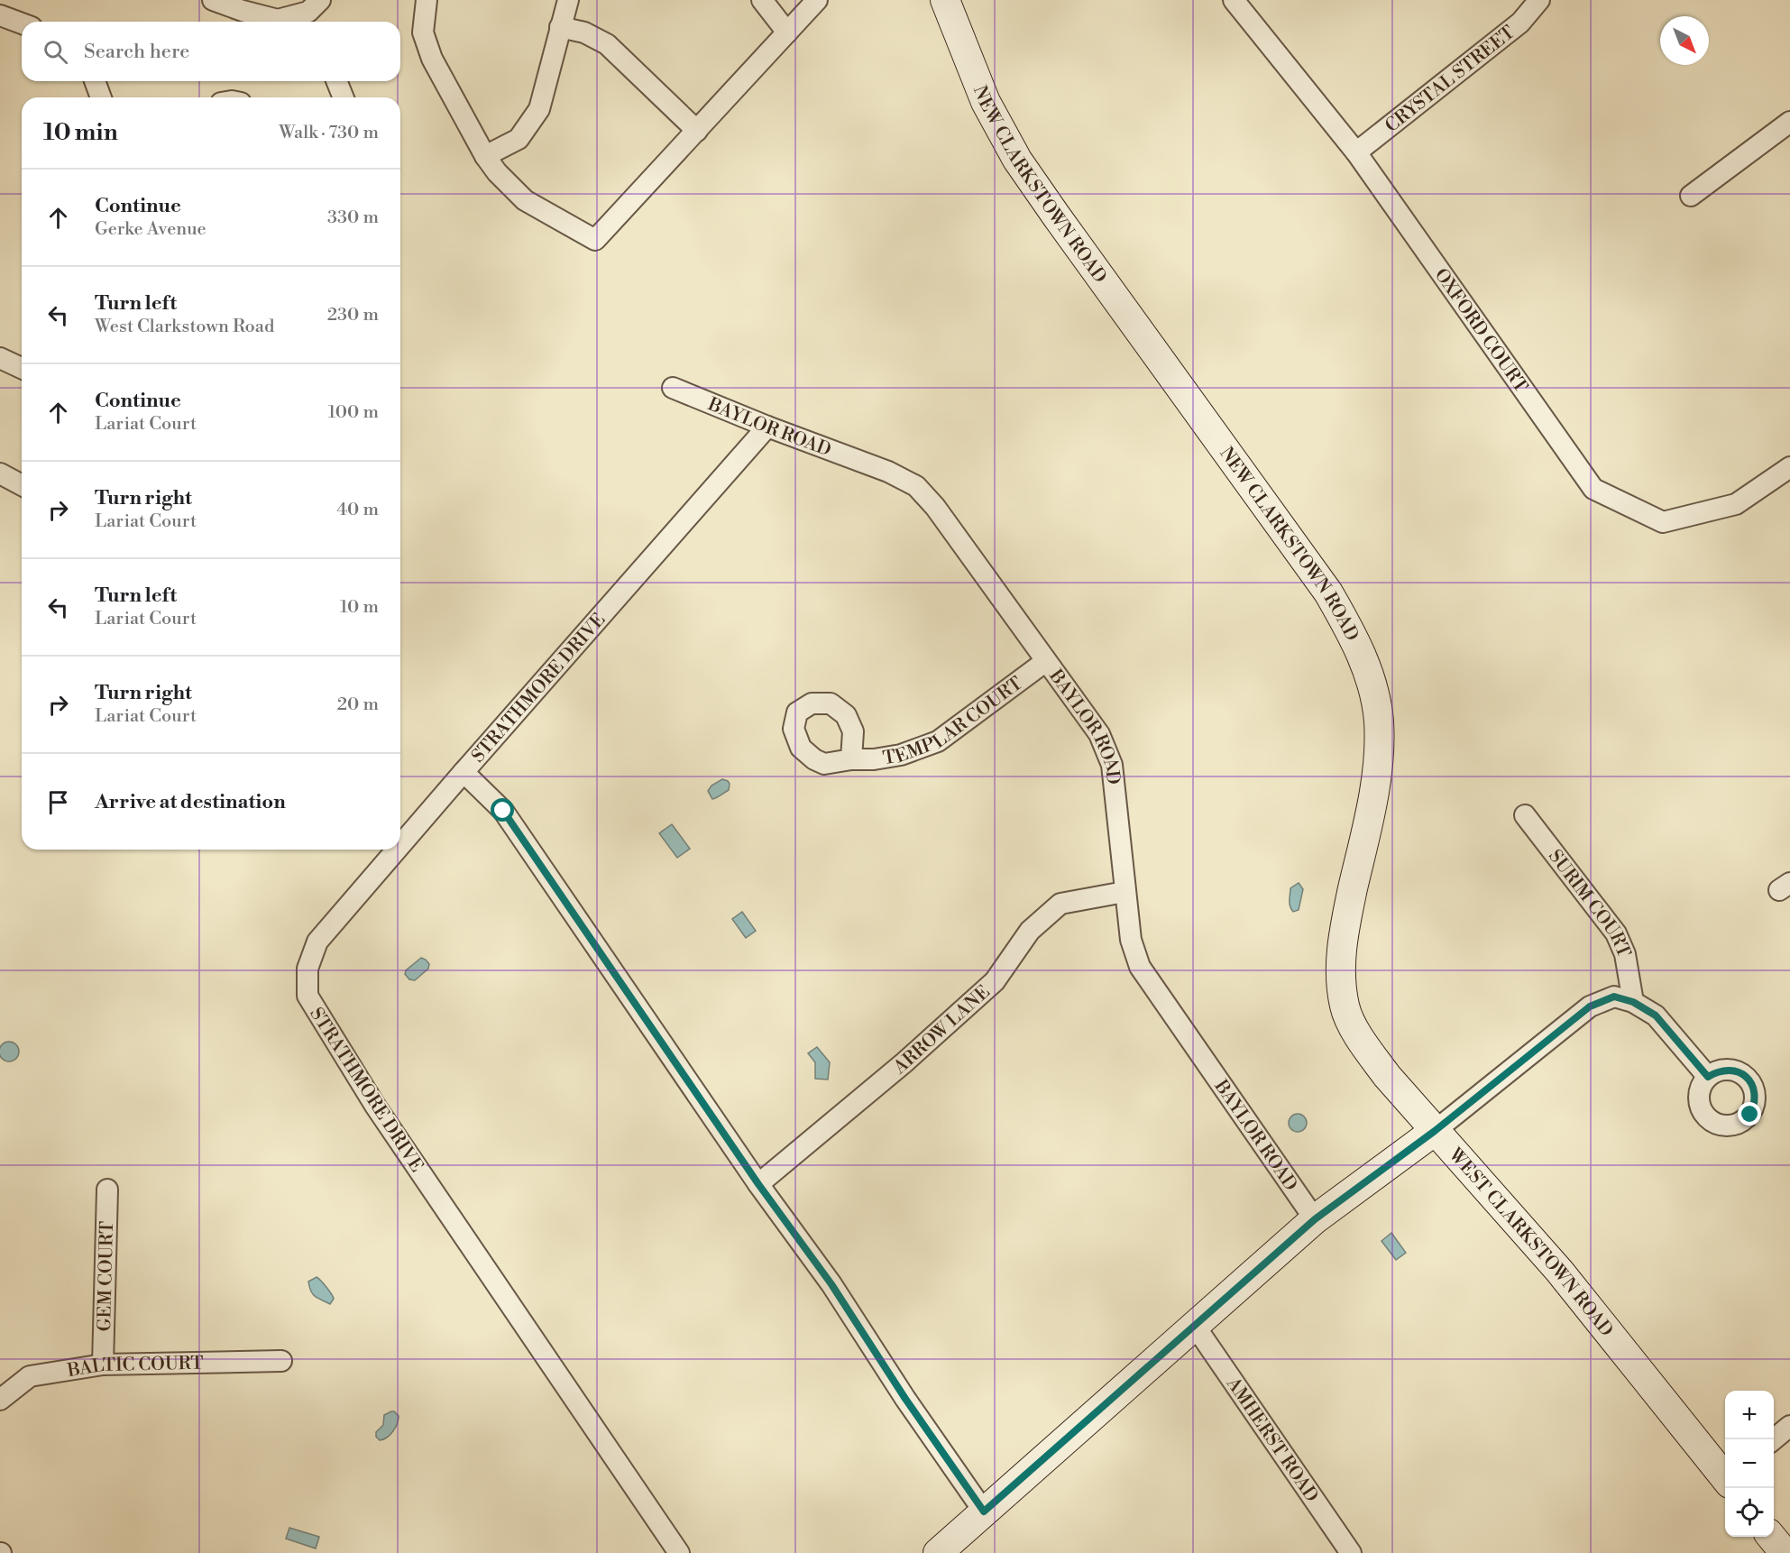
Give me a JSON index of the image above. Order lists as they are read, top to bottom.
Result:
{
  "streets": {
    "street": [
      "CRYSTAL STREET",
      "NEW CLARKSTOWN ROAD",
      "OXFORD COURT",
      "BAYLOR ROAD",
      "STRATHMORE DRIVE",
      "TEMPLAR COURT",
      "SURIM COURT",
      "ARROW LANE",
      "WEST CLARKSTOWN ROAD",
      "GEM COURT",
      "BALTIC COURT",
      "AMHERST ROAD"
    ]
  },
  "crossings": [
    ["CRYSTAL STREET", "OXFORD COURT"],
    ["NEW CLARKSTOWN ROAD", "WEST CLARKSTOWN ROAD"],
    ["BAYLOR ROAD", "STRATHMORE DRIVE"],
    ["BAYLOR ROAD", "TEMPLAR COURT"],
    ["BAYLOR ROAD", "ARROW LANE"],
    ["GEM COURT", "BALTIC COURT"]
  ],
  "north": "bottom right",
  "page": {
    "search": "Search here",
    "heading": ["10 min", "Walk · 730 m"],
    "list": [
      ["Continue", "Gerke Avenue", "330 m"],
      ["Turn left", "West Clarkstown Road", "230 m"],
      ["Continue", "Lariat Court", "100 m"],
      ["Turn right", "Lariat Court", "40 m"],
      ["Turn left", "Lariat Court", "10 m"],
      ["Turn right", "Lariat Court", "20 m"],
      "Arrive at destination"
    ],
    "map_buttons": ["+", "−"]
  }
}
